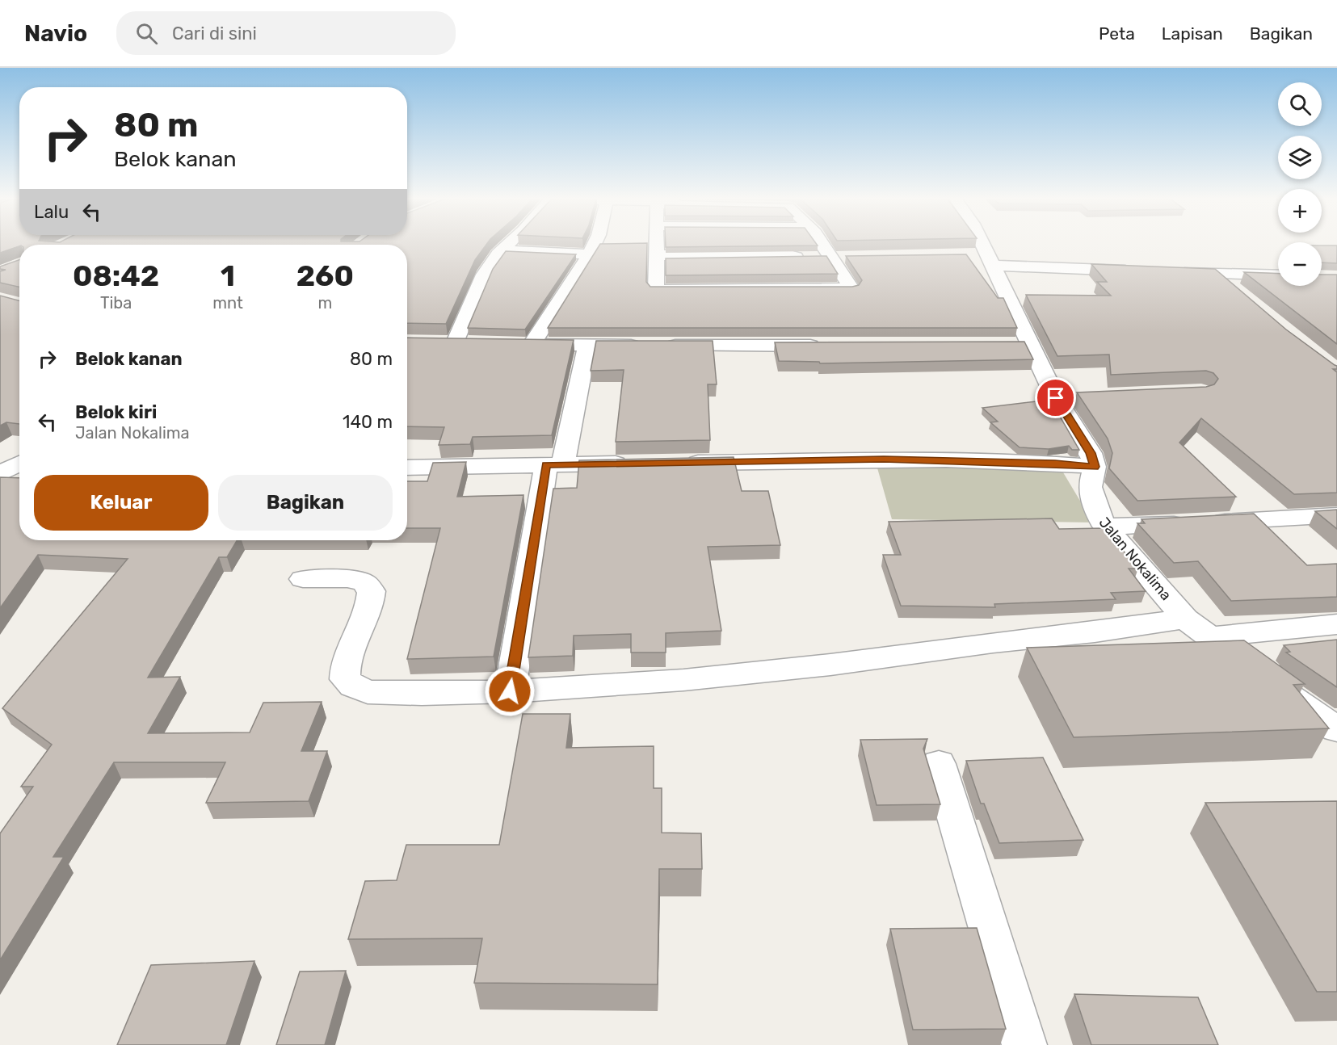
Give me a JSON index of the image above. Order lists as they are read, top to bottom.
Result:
{
  "streets": {
    "street": ["Jalan Nokalima"]
  },
  "page": {
    "header": "Navio",
    "search": "Cari di sini",
    "nav": ["Peta", "Lapisan", "Bagikan"],
    "map_buttons": ["+", "−"],
    "turn": ["80 m", "Belok kanan"],
    "then": "Lalu",
    "eta": [
      "08:42",
      "Tiba",
      "1",
      "mnt",
      "260",
      "m"
    ],
    "list": [
      {
        "name": "Belok kanan",
        "value": "80 m"
      },
      {
        "name": "Belok kiri",
        "note": "Jalan Nokalima",
        "value": "140 m"
      }
    ],
    "buttons": ["Keluar", "Bagikan"]
  }
}
